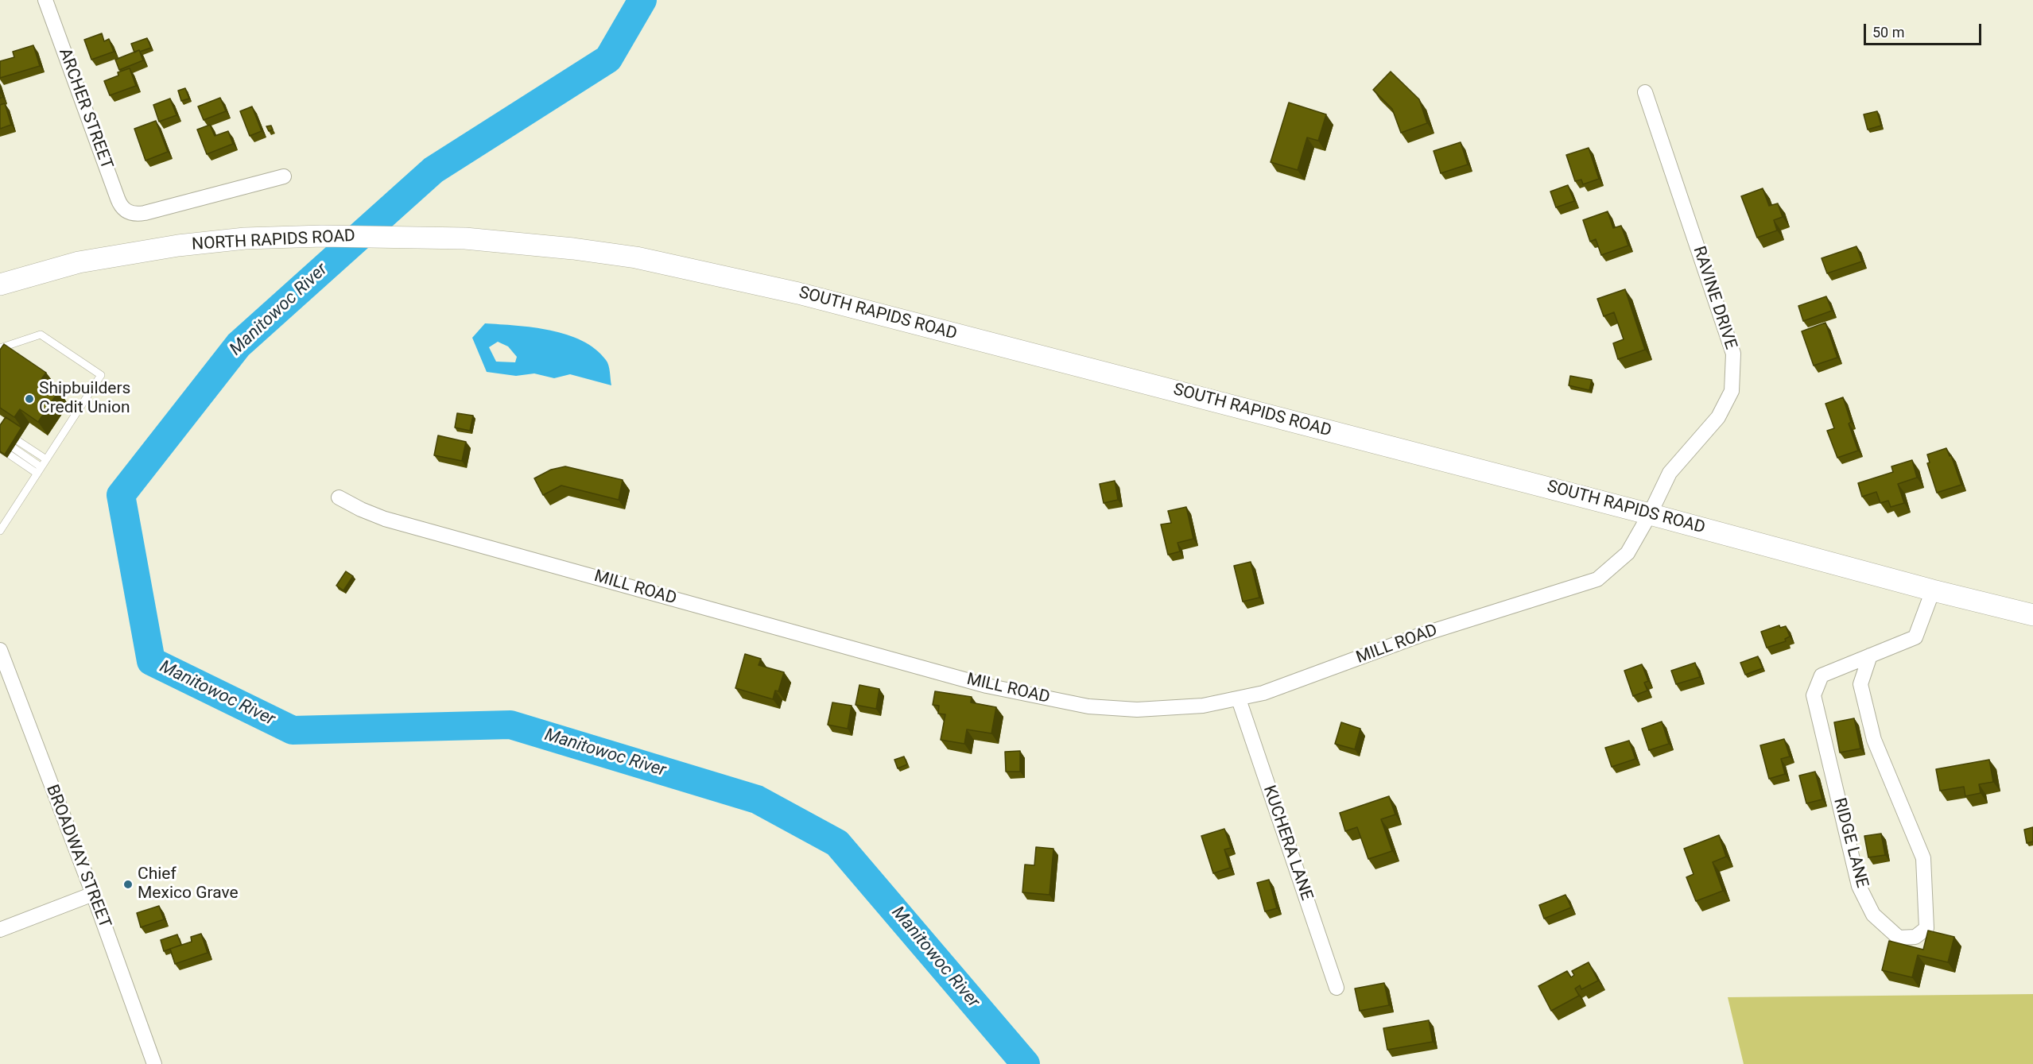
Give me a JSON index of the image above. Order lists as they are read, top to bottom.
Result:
{
  "streets": {
    "main road": ["NORTH RAPIDS ROAD", "SOUTH RAPIDS ROAD"],
    "street": [
      "ARCHER STREET",
      "RAVINE DRIVE",
      "MILL ROAD",
      "KUCHERA LANE",
      "RIDGE LANE",
      "BROADWAY STREET"
    ]
  },
  "crossings": [
    ["NORTH RAPIDS ROAD", "SOUTH RAPIDS ROAD"],
    ["RAVINE DRIVE", "SOUTH RAPIDS ROAD"],
    ["RAVINE DRIVE", "MILL ROAD"],
    ["SOUTH RAPIDS ROAD", "MILL ROAD"],
    ["SOUTH RAPIDS ROAD", "RIDGE LANE"],
    ["MILL ROAD", "KUCHERA LANE"]
  ],
  "water": ["Manitowoc River"],
  "places": ["Shipbuilders Credit Union", "Chief Mexico Grave"],
  "scale_bar": "50 m"
}
